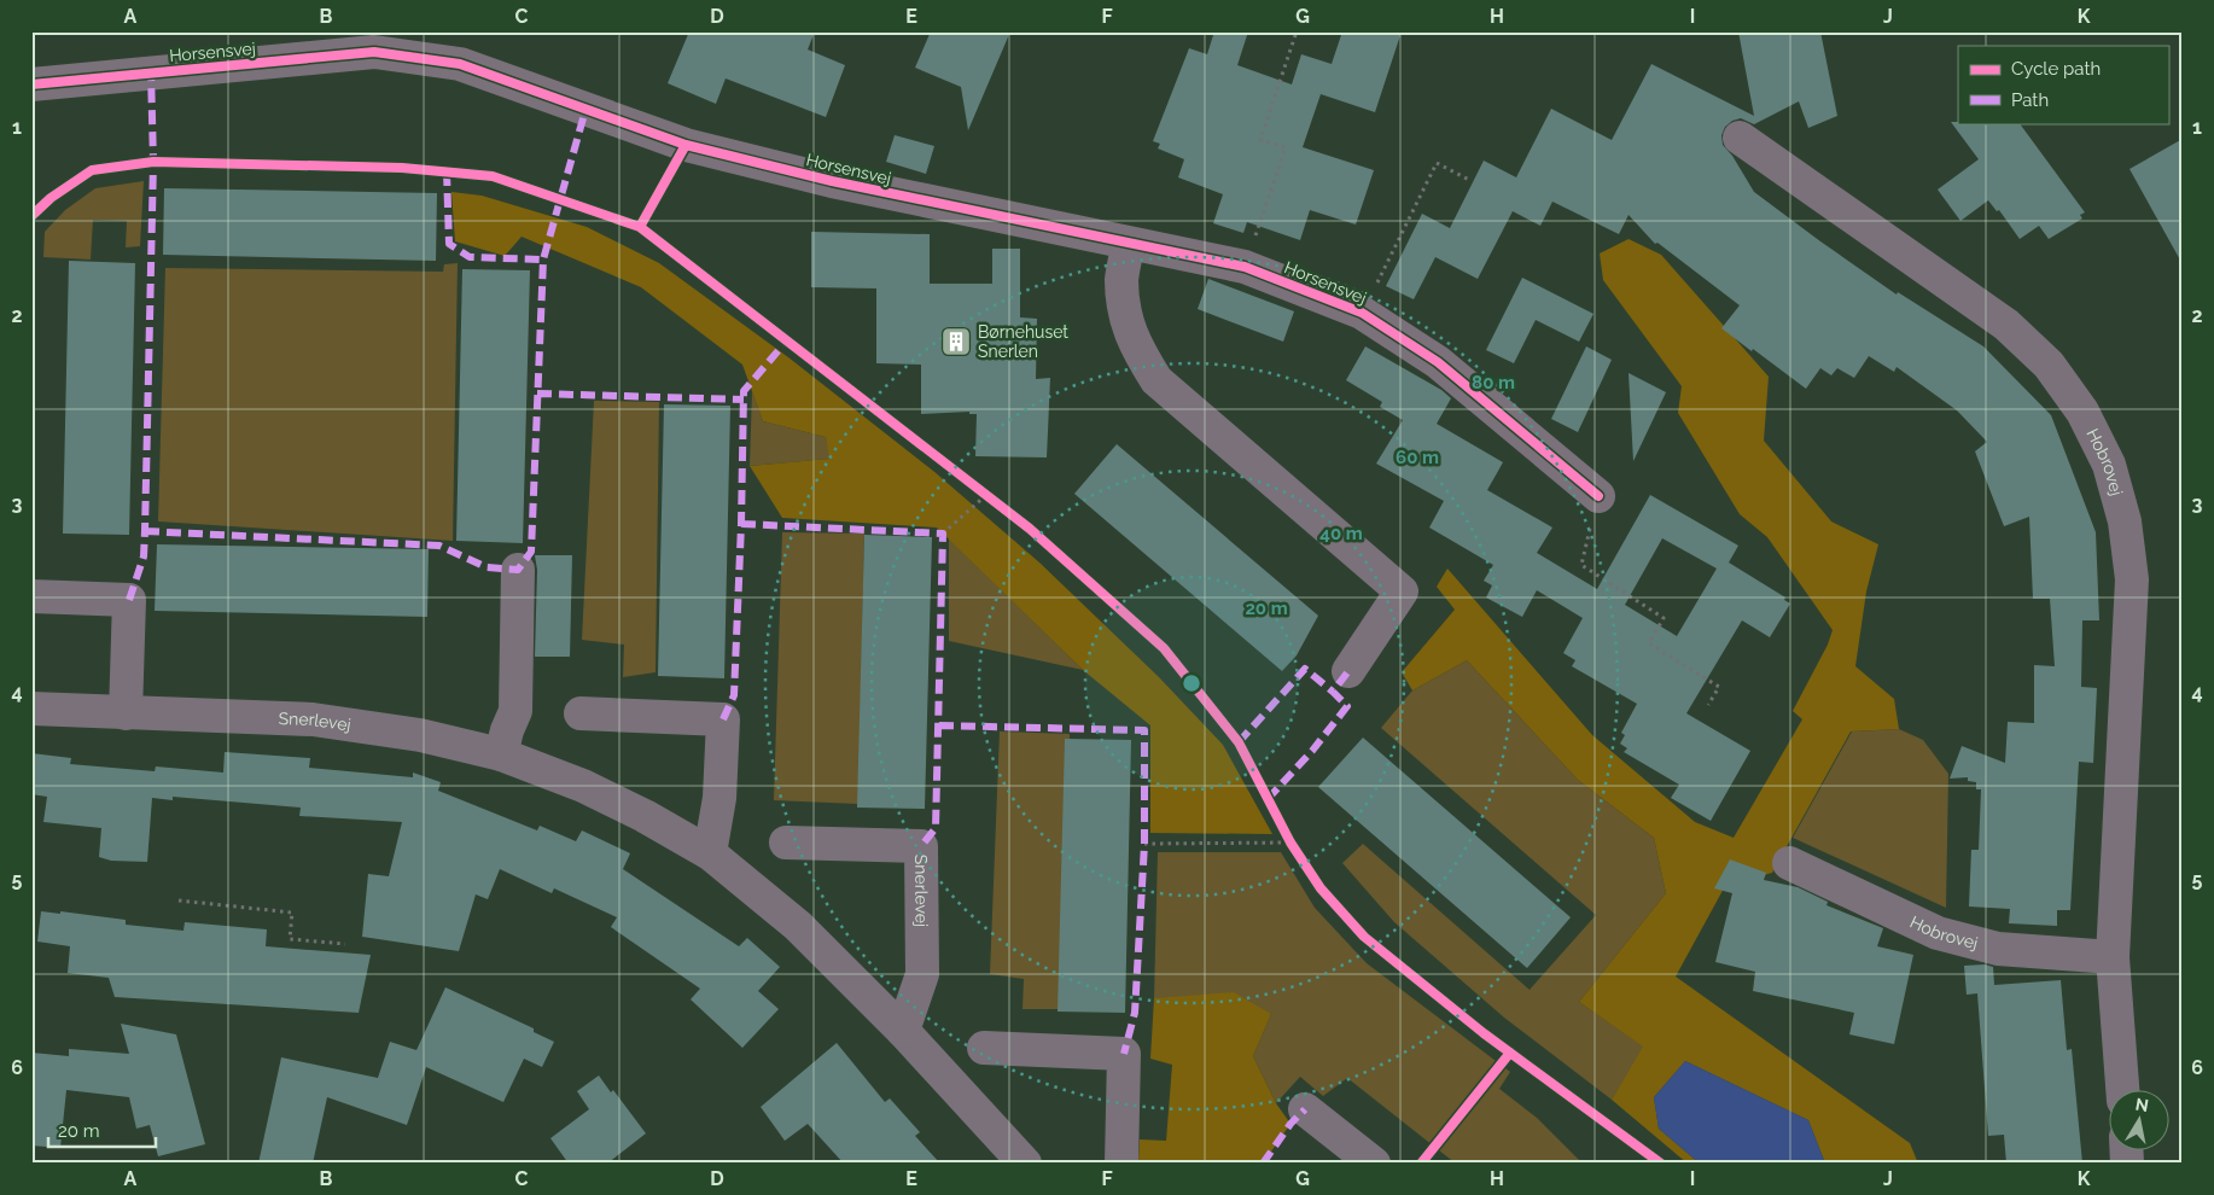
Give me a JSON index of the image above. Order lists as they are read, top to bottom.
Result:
{
  "streets": {
    "street": ["Horsensvej", "Hobrovej", "Snerlevej"]
  },
  "places": {
    "building": ["Børnehuset Snerlen"]
  },
  "legend": ["Cycle path", "Path"],
  "scale_bar": "20 m",
  "north": "top",
  "grid": {
    "columns": [
      "A",
      "B",
      "C",
      "D",
      "E",
      "F",
      "G",
      "H",
      "I",
      "J",
      "K"
    ],
    "rows": [
      "1",
      "2",
      "3",
      "4",
      "5",
      "6"
    ]
  },
  "rings": [
    "80 m",
    "60 m",
    "40 m",
    "20 m"
  ]
}
